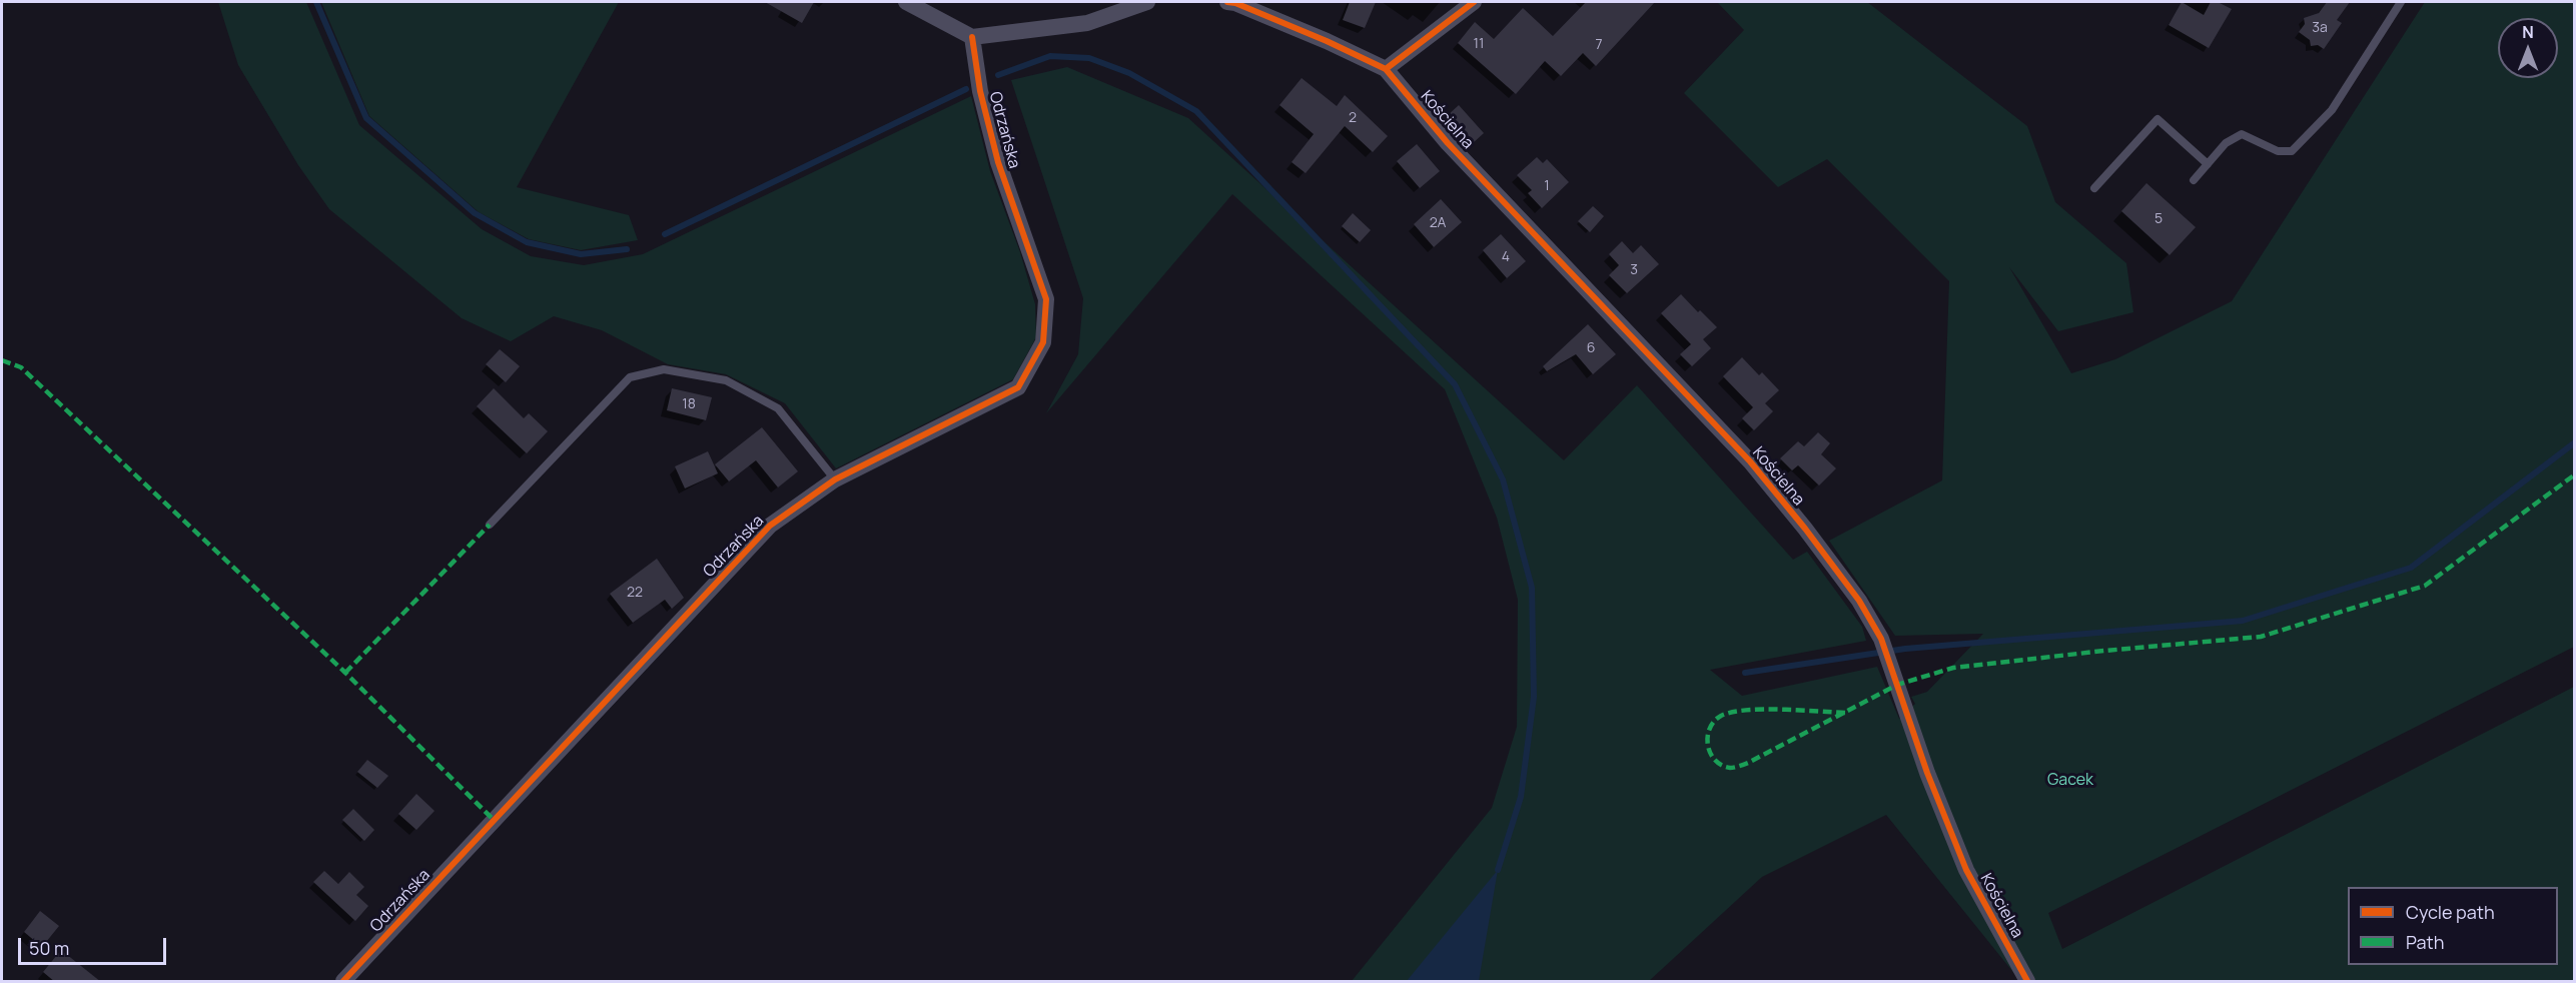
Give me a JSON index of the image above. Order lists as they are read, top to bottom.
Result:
{
  "streets": {
    "street": ["Kościelna", "Odrzańska"]
  },
  "parks": ["Gacek"],
  "house_numbers": [
    "3a",
    "11",
    "7",
    "2",
    "1",
    "5",
    "2A",
    "4",
    "3",
    "6",
    "18",
    "22"
  ],
  "legend": ["Cycle path", "Path"],
  "scale_bar": "50 m",
  "north": "top"
}
